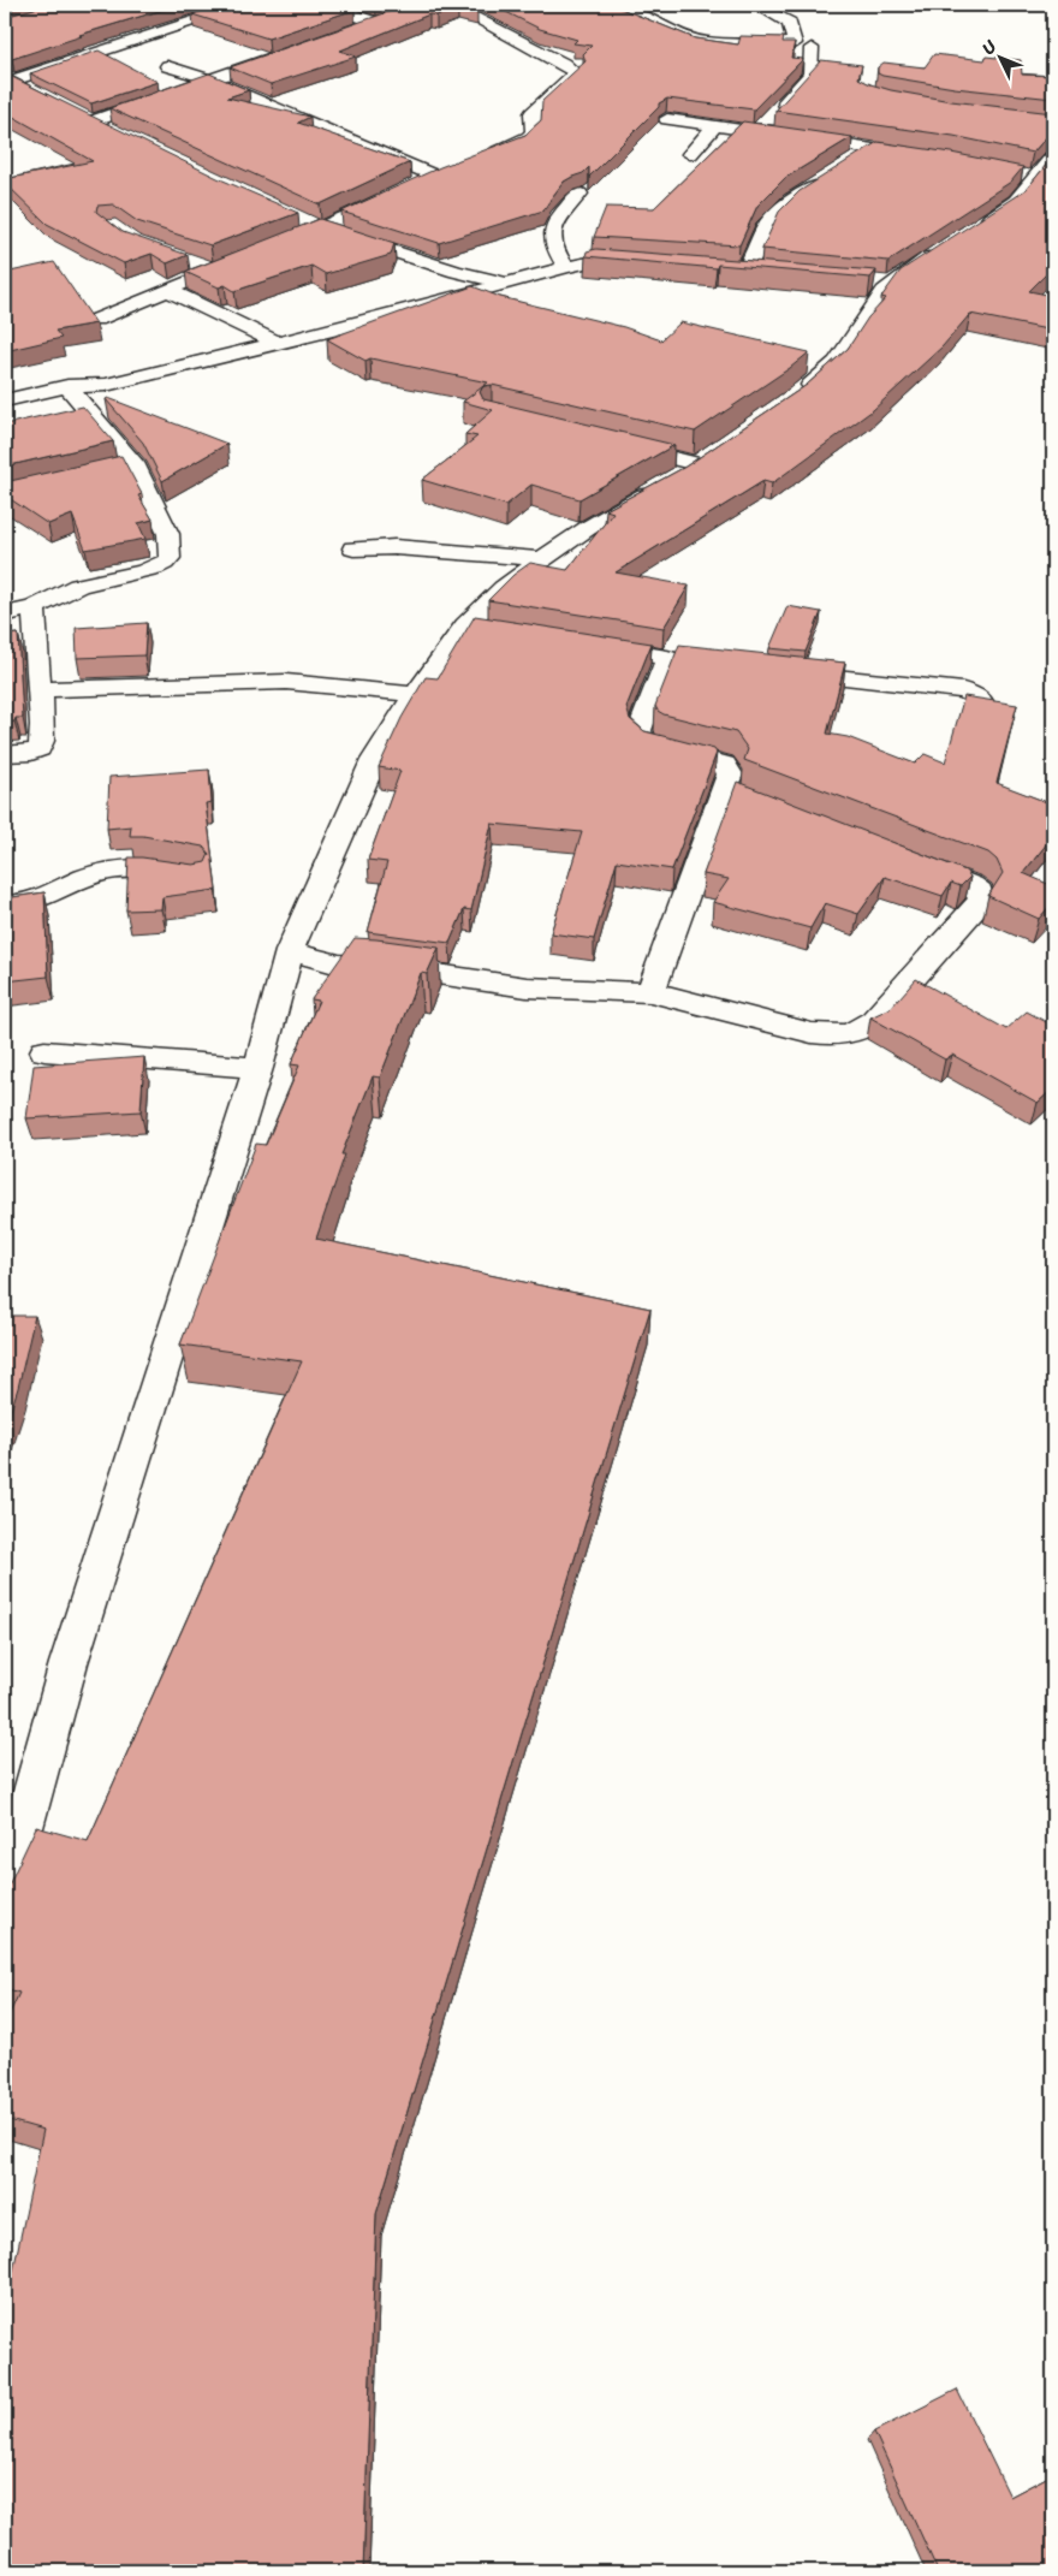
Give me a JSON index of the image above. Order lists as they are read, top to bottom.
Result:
{
  "north": "top left"
}
